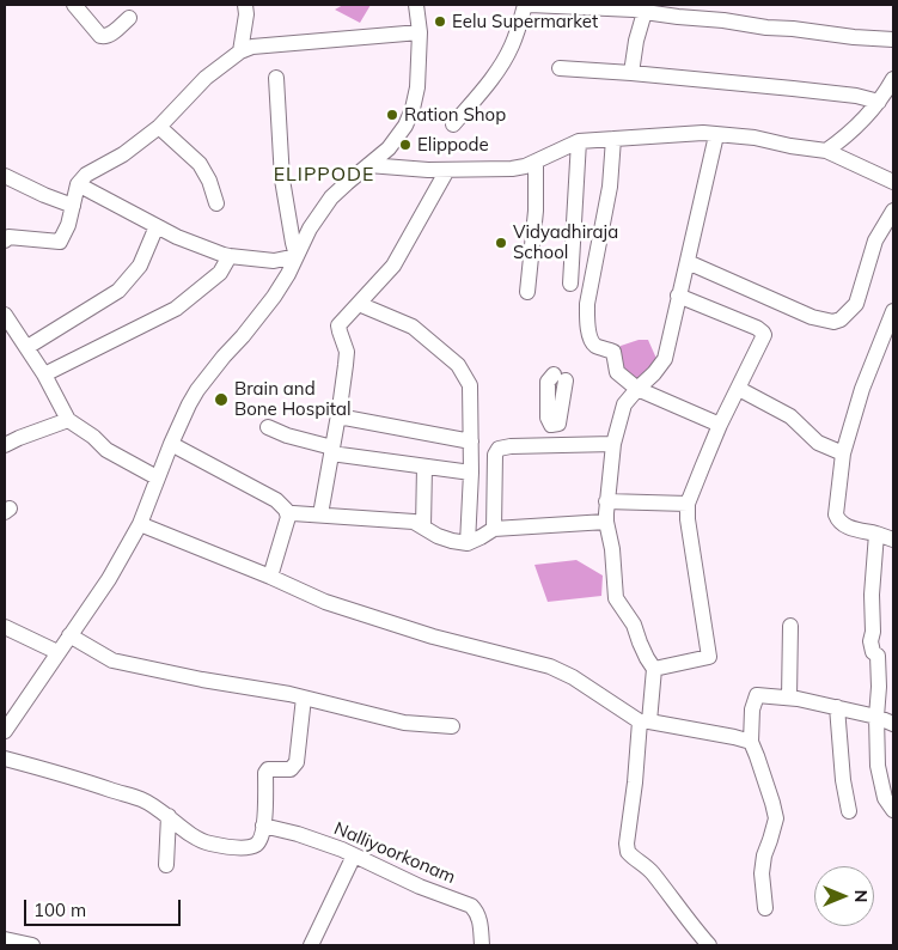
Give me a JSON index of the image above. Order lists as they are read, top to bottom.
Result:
{
  "streets": {
    "street": ["Nalliyoorkonam"]
  },
  "districts": ["ELIPPODE"],
  "places": [
    "Eelu Supermarket",
    "Ration Shop",
    "Elippode",
    "Vidyadhiraja School",
    "Brain and Bone Hospital"
  ],
  "scale_bar": "100 m",
  "north": "right"
}
